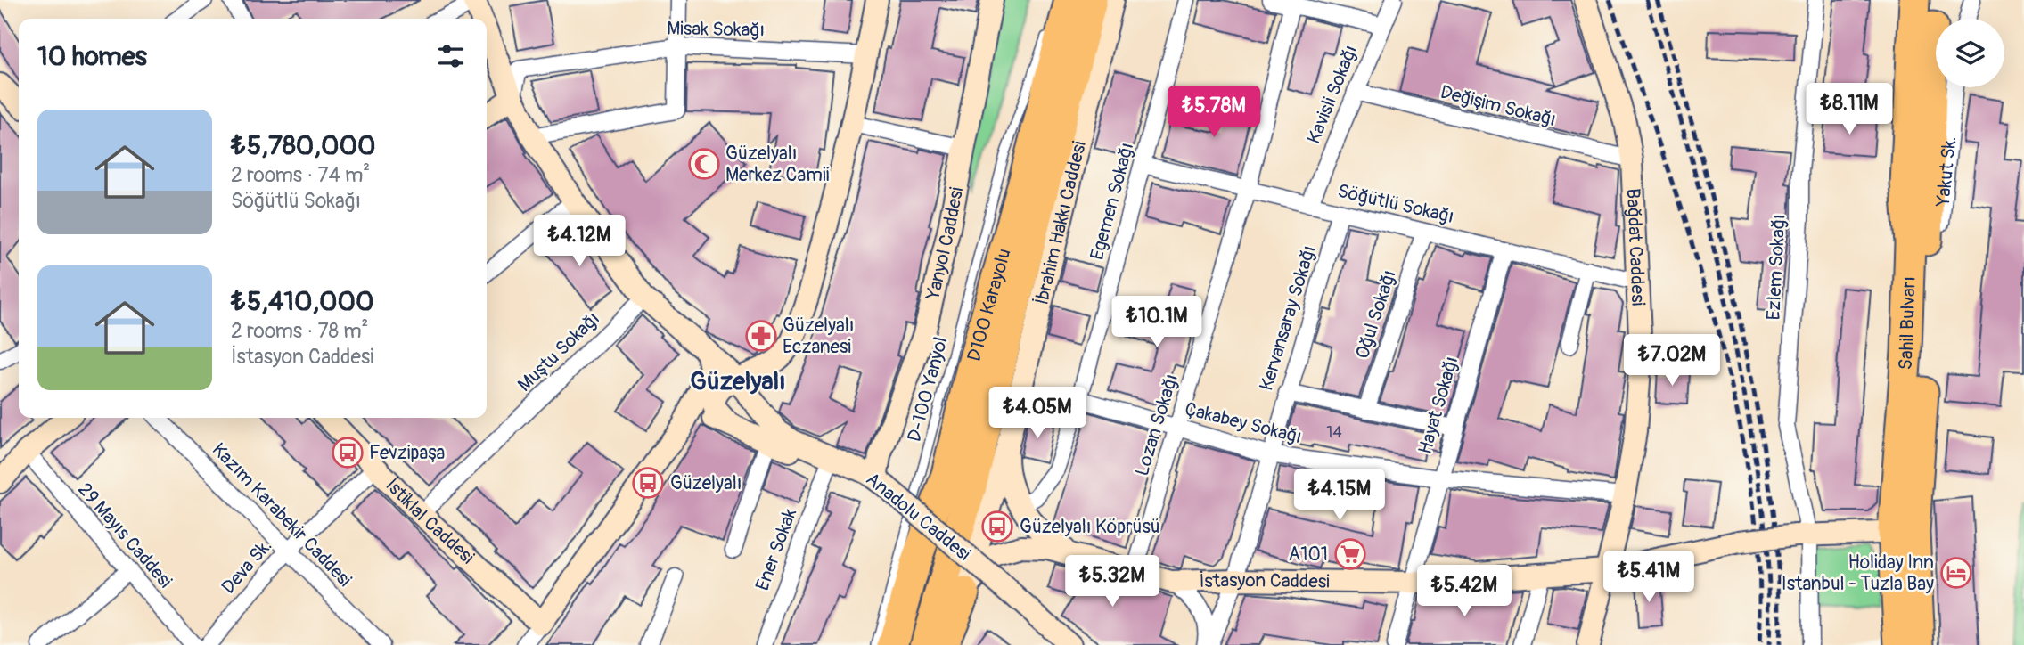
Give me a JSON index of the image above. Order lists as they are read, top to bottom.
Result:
{
  "streets": {
    "highway": ["D100 Karayolu", "Sahil Bulvarı"],
    "street": [
      "Misak Sokağı",
      "Kavisli Sokağı",
      "Değişim Sokağı",
      "Yakut Sk.",
      "Egemen Sokağı",
      "Söğütlü Sokağı",
      "İbrahim Hakkı Caddesi",
      "Yanyol Caddesi",
      "Bağdat Caddesi",
      "Ezlem Sokağı",
      "Oğul Sokağı",
      "Kervansaray Sokağı",
      "Muştu Sokağı",
      "Hayat Sokağı",
      "Çakabey Sokağı",
      "Lozan Sokağı",
      "Kazım Karabekir Caddesi",
      "Anadolu Caddesi",
      "İstiklal Caddesi",
      "29 Mayıs Caddesi",
      "Ener Sokak",
      "Deva Sk.",
      "İstasyon Caddesi"
    ],
    "lane": ["D-100 Yanyol"]
  },
  "crossings": [
    ["Misak Sokağı", "Anadolu Caddesi"],
    ["Kavisli Sokağı", "Değişim Sokağı"],
    ["Kavisli Sokağı", "Söğütlü Sokağı"],
    ["Değişim Sokağı", "Bağdat Caddesi"],
    ["Yakut Sk.", "Sahil Bulvarı"],
    ["Egemen Sokağı", "Söğütlü Sokağı"],
    ["Egemen Sokağı", "Çakabey Sokağı"],
    ["Söğütlü Sokağı", "Bağdat Caddesi"],
    ["Söğütlü Sokağı", "Oğul Sokağı"],
    ["Söğütlü Sokağı", "Kervansaray Sokağı"],
    ["Söğütlü Sokağı", "Hayat Sokağı"],
    ["Söğütlü Sokağı", "Lozan Sokağı"],
    ["Yanyol Caddesi", "Anadolu Caddesi"],
    ["Bağdat Caddesi", "Çakabey Sokağı"],
    ["Bağdat Caddesi", "İstasyon Caddesi"],
    ["Ezlem Sokağı", "İstasyon Caddesi"],
    ["D100 Karayolu", "D-100 Yanyol"],
    ["Kervansaray Sokağı", "Çakabey Sokağı"],
    ["Kervansaray Sokağı", "İstasyon Caddesi"],
    ["Sahil Bulvarı", "İstasyon Caddesi"],
    ["Muştu Sokağı", "Anadolu Caddesi"],
    ["Muştu Sokağı", "İstiklal Caddesi"],
    ["Hayat Sokağı", "Çakabey Sokağı"],
    ["Hayat Sokağı", "İstasyon Caddesi"],
    ["Çakabey Sokağı", "Lozan Sokağı"],
    ["Lozan Sokağı", "İstasyon Caddesi"],
    ["Kazım Karabekir Caddesi", "Deva Sk."],
    ["Anadolu Caddesi", "Ener Sokak"],
    ["İstiklal Caddesi", "Deva Sk."]
  ],
  "districts": ["Güzelyalı"],
  "places": {
    "mosque": ["Güzelyalı Merkez Camii"],
    "pharmacy": ["Güzelyalı Eczanesi"],
    "bus stop": ["Fevzipaşa", "Güzelyalı", "Güzelyalı Köprüsü"],
    "supermarket": ["A101"],
    "hotel": ["Holiday Inn Istanbul - Tuzla Bay"]
  },
  "house_numbers": ["14"],
  "page": {
    "heading": "10 homes",
    "price": [
      "₺8.11M",
      "₺5.78M",
      "₺4.12M",
      "₺10.1M",
      "₺7.02M",
      "₺4.05M",
      "₺4.15M",
      "₺5.41M",
      "₺5.32M",
      "₺5.42M"
    ],
    "list": [
      {
        "name": "₺5,780,000",
        "note": "2 rooms · 74 m² · Söğütlü Sokağı"
      },
      {
        "name": "₺5,410,000",
        "note": "2 rooms · 78 m² · İstasyon Caddesi"
      }
    ]
  }
}
